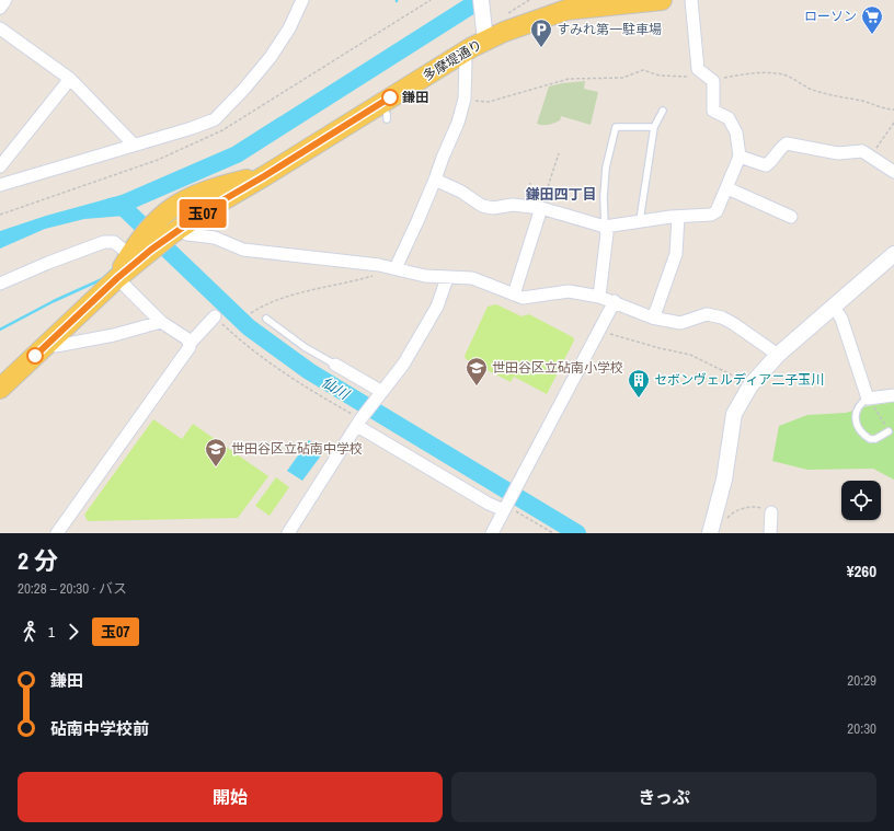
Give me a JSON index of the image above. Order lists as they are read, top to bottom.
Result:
{
  "streets": {
    "main road": ["多摩堤通り"]
  },
  "districts": ["鎌田四丁目"],
  "water": ["仙川"],
  "places": {
    "supermarket": ["ローソン"],
    "parking": ["すみれ第一駐車場"],
    "other": ["鎌田"],
    "school or university": ["世田谷区立砧南小学校", "世田谷区立砧南中学校"],
    "building": ["セボンヴェルディア二子玉川"]
  },
  "lines": ["bus line 玉07"],
  "page": {
    "on_map": "玉07",
    "heading": ["2 分", "20:28 – 20:30 · バス", "¥260"],
    "legs": ["1", "玉07"],
    "list": [
      {
        "name": "鎌田",
        "value": "20:29"
      },
      {
        "name": "砧南中学校前",
        "value": "20:30"
      }
    ],
    "buttons": ["開始", "きっぷ"]
  }
}
